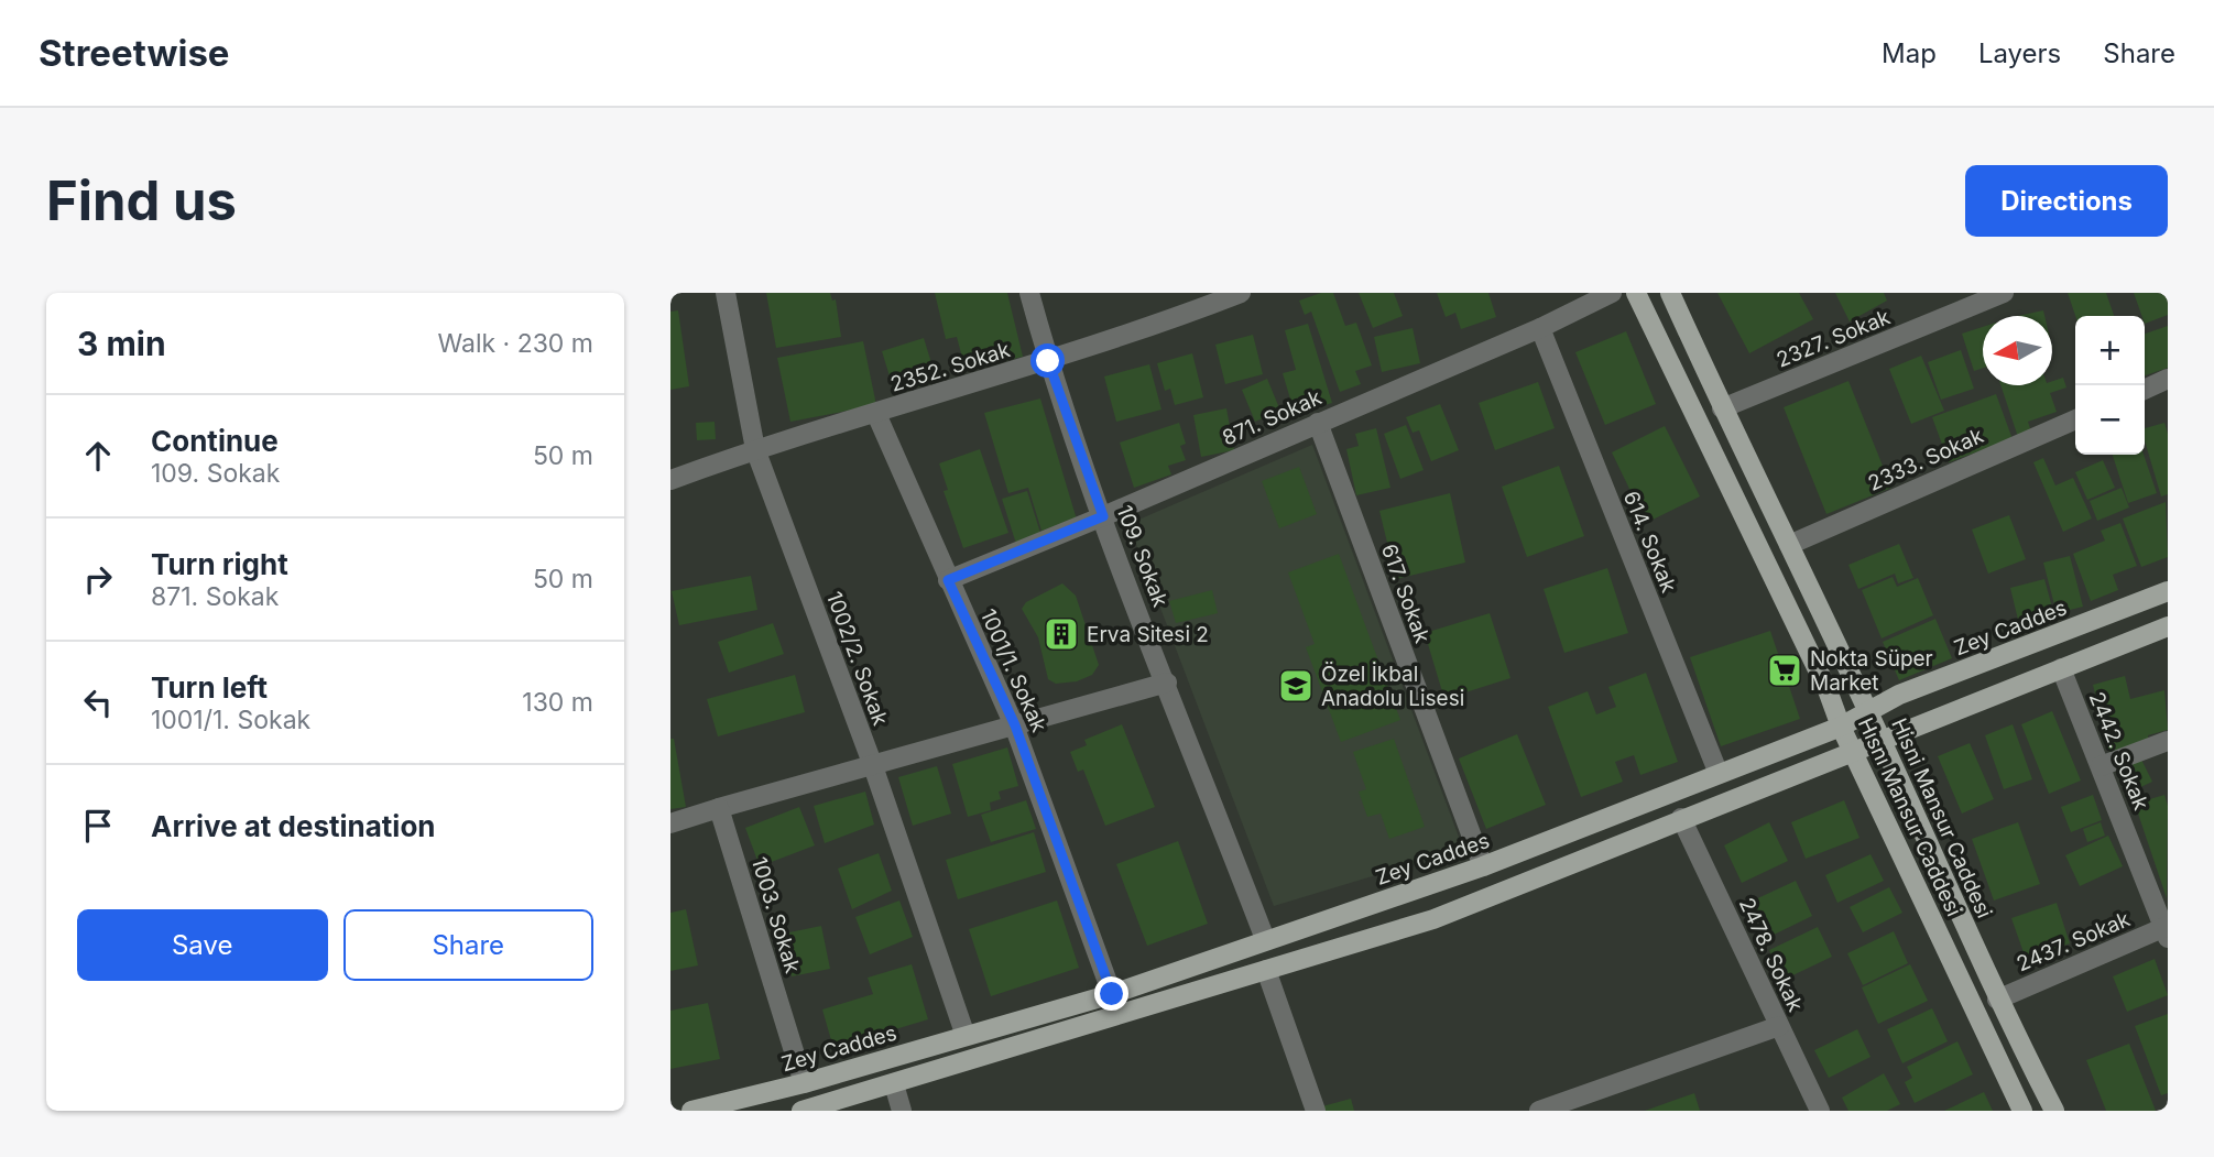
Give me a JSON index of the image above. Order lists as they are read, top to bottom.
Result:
{
  "streets": {
    "main road": ["Zey Caddes", "Hısnı Mansur Caddesi", "Hisni Mansur Caddesi"],
    "street": [
      "2327. Sokak",
      "2352. Sokak",
      "871. Sokak",
      "2333. Sokak",
      "614. Sokak",
      "109. Sokak",
      "617. Sokak",
      "1002/2. Sokak",
      "1001/1. Sokak",
      "2442. Sokak",
      "1003. Sokak",
      "2437. Sokak",
      "2478. Sokak"
    ]
  },
  "crossings": [
    ["2327. Sokak", "Hisni Mansur Caddesi"],
    ["2352. Sokak", "109. Sokak"],
    ["2352. Sokak", "1002/2. Sokak"],
    ["2352. Sokak", "1001/1. Sokak"],
    ["871. Sokak", "614. Sokak"],
    ["871. Sokak", "109. Sokak"],
    ["871. Sokak", "617. Sokak"],
    ["871. Sokak", "1001/1. Sokak"],
    ["2333. Sokak", "Hisni Mansur Caddesi"],
    ["614. Sokak", "Zey Caddes"],
    ["109. Sokak", "Zey Caddes"],
    ["617. Sokak", "Zey Caddes"],
    ["Zey Caddes", "1002/2. Sokak"],
    ["Zey Caddes", "1001/1. Sokak"],
    ["Zey Caddes", "Hısnı Mansur Caddesi"],
    ["Zey Caddes", "Hisni Mansur Caddesi"],
    ["Zey Caddes", "1003. Sokak"],
    ["2442. Sokak", "2437. Sokak"],
    ["Hisni Mansur Caddesi", "2437. Sokak"]
  ],
  "places": {
    "building": ["Erva Sitesi 2"],
    "supermarket": ["Nokta Süper Market"],
    "school or university": ["Özel İkbal Anadolu Lisesi"]
  },
  "north": "left",
  "page": {
    "header": "Streetwise",
    "nav": ["Map", "Layers", "Share"],
    "buttons": [
      "Directions",
      ["Save", "Share"]
    ],
    "title": "Find us",
    "heading": ["3 min", "Walk · 230 m"],
    "map_buttons": ["+", "−"],
    "list": [
      ["Continue", "109. Sokak", "50 m"],
      ["Turn right", "871. Sokak", "50 m"],
      ["Turn left", "1001/1. Sokak", "130 m"],
      "Arrive at destination"
    ]
  }
}
